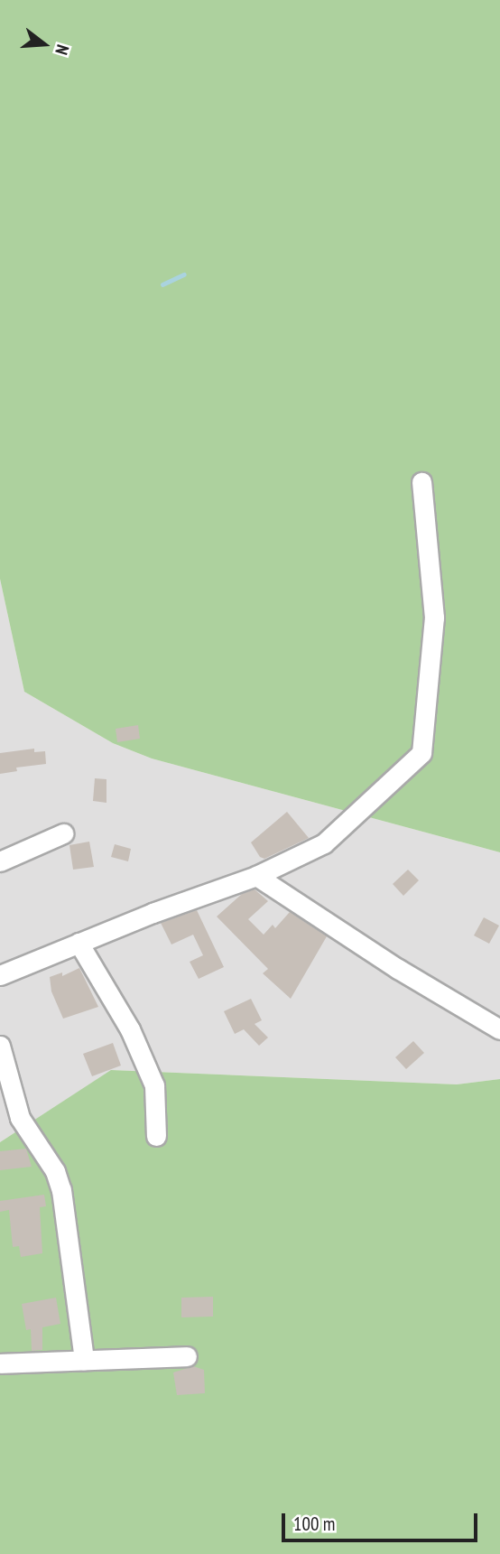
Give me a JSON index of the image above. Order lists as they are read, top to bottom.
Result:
{
  "scale_bar": "100 m",
  "north": "right"
}
